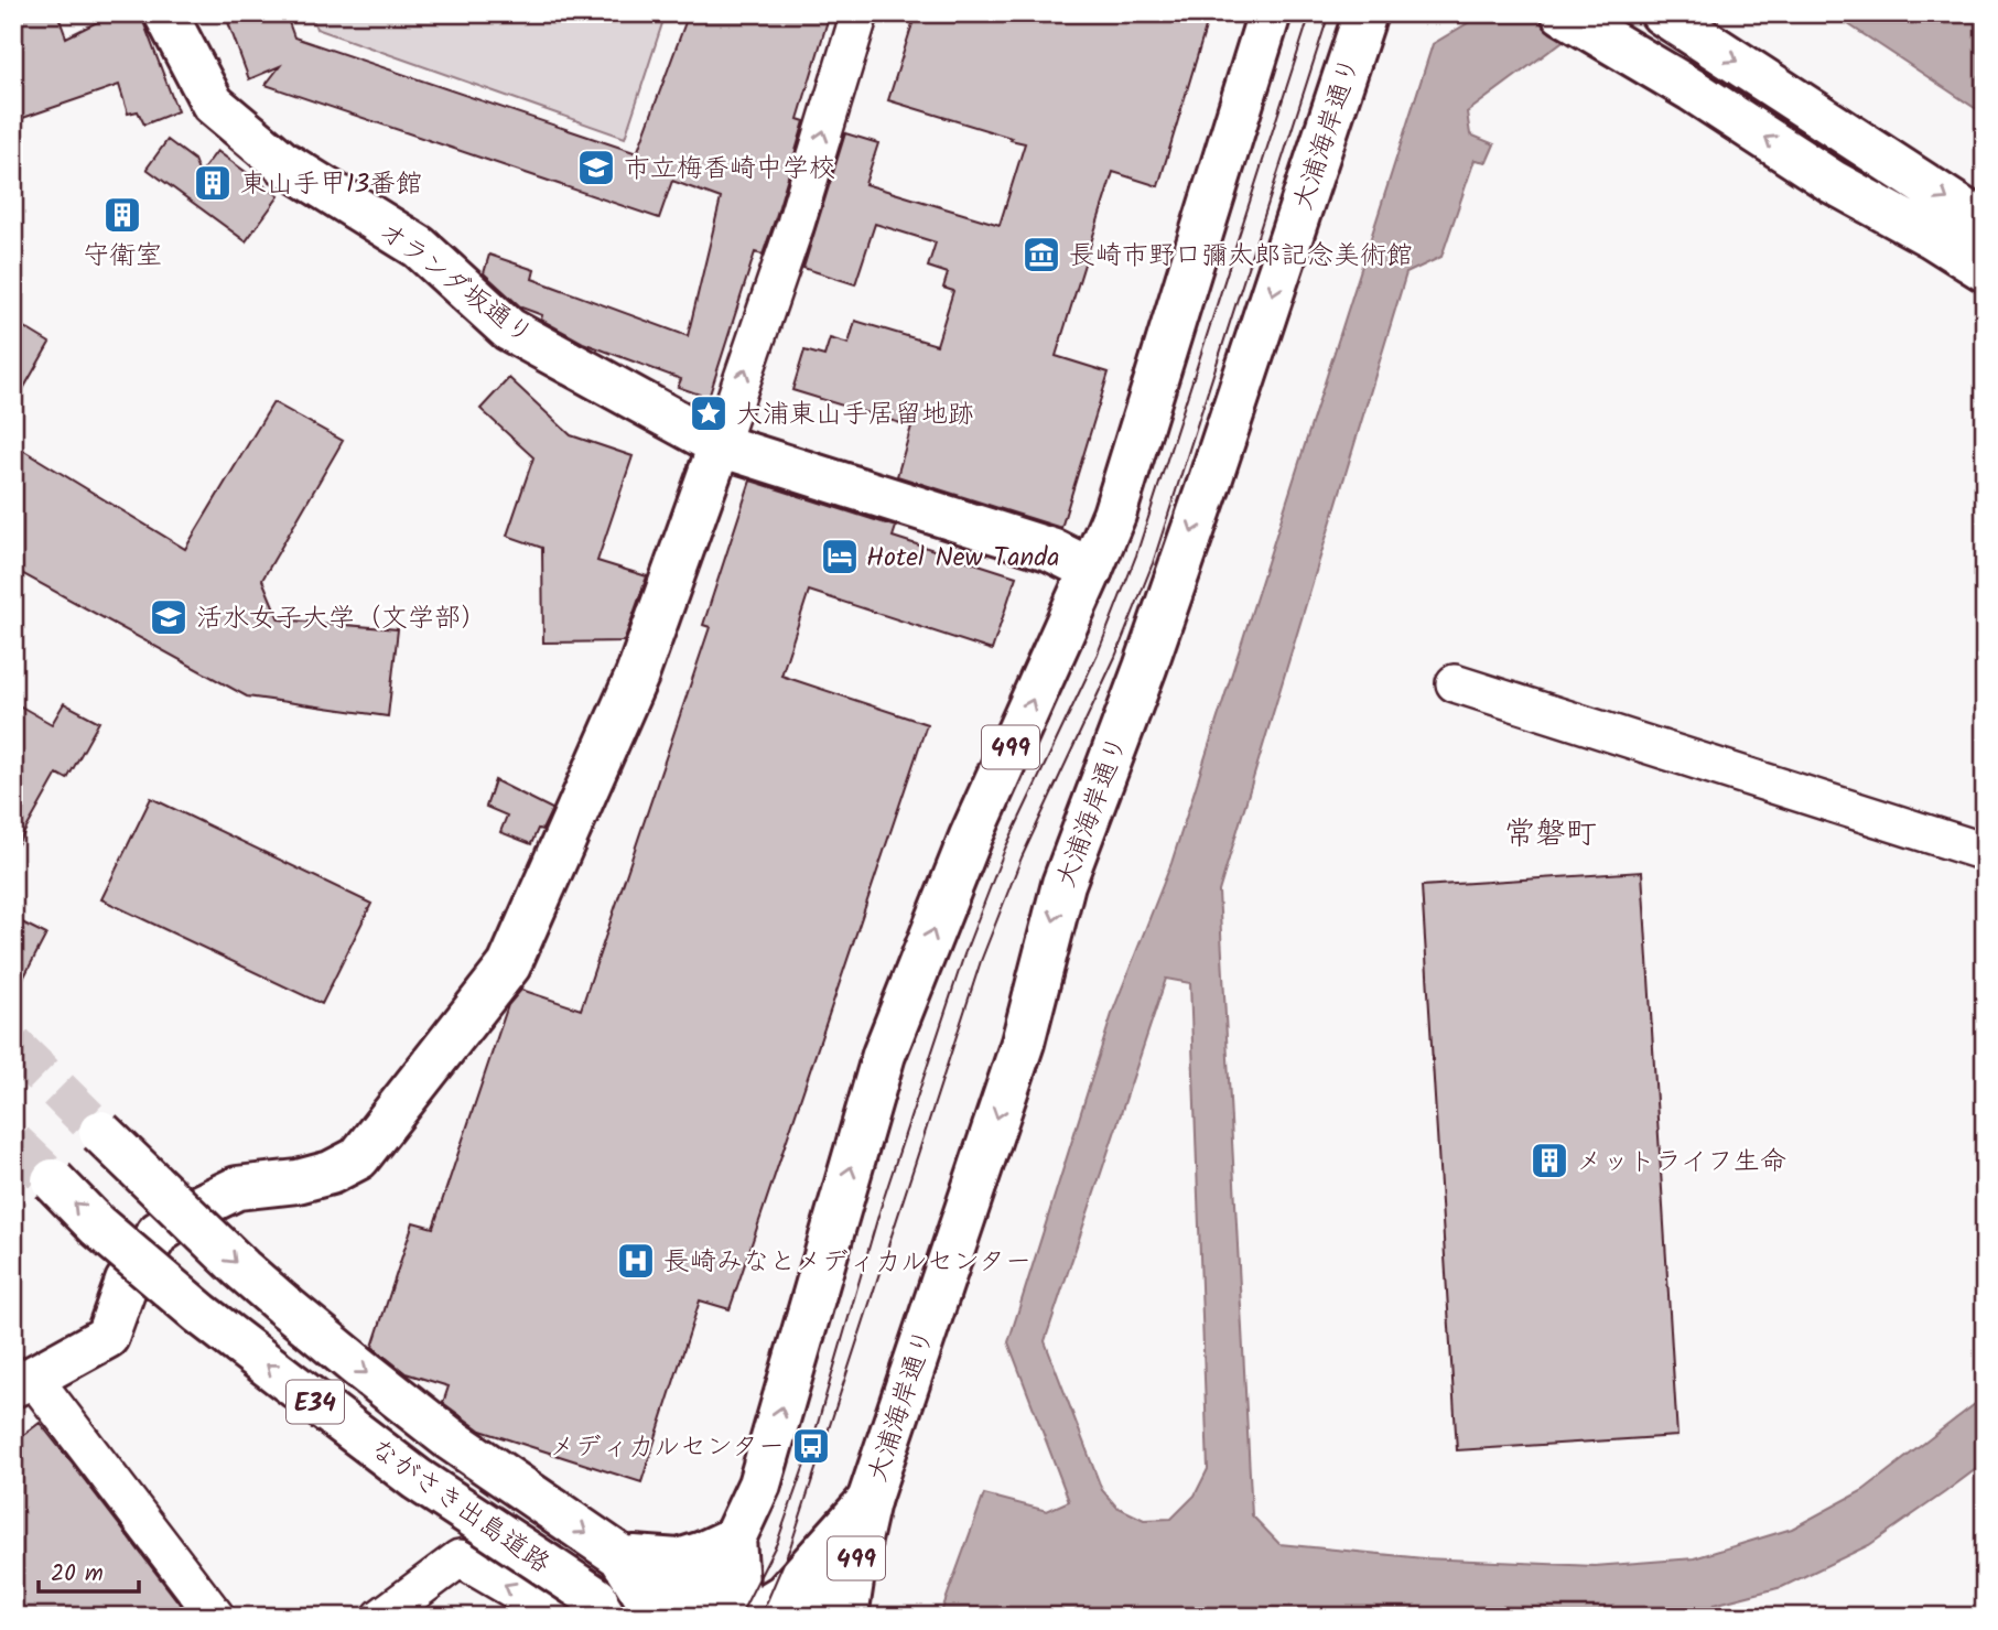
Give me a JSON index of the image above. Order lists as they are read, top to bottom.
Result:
{
  "streets": {
    "main road": [
      "大浦海岸通り",
      "オランダ坂通り",
      "499",
      "E34",
      "ながさき出島道路"
    ]
  },
  "crossings": [
    ["オランダ坂通り", "499"],
    ["499", "ながさき出島道路"]
  ],
  "districts": ["常磐町"],
  "places": {
    "school or university": ["市立梅香崎中学校", "活水女子大学（文学部）"],
    "building": ["東山手甲13番館", "守衛室", "メットライフ生命"],
    "museum": ["長崎市野口彌太郎記念美術館"],
    "place": ["大浦東山手居留地跡"],
    "hotel": ["Hotel New Tanda"],
    "hospital": ["長崎みなとメディカルセンター"],
    "bus stop": ["メディカルセンター"]
  },
  "scale_bar": "20 m"
}
